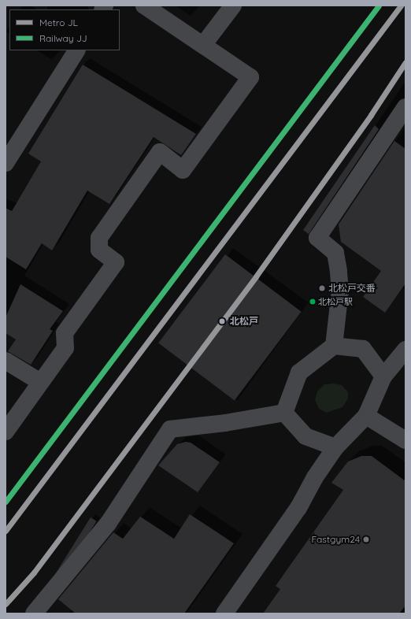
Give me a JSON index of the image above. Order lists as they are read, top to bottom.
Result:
{
  "places": [
    "北松戸交番",
    "北松戸駅",
    "北松戸",
    "Fastgym24"
  ],
  "lines": ["metro line JL", "rail line JJ"],
  "legend": ["Metro JL", "Railway JJ"]
}
